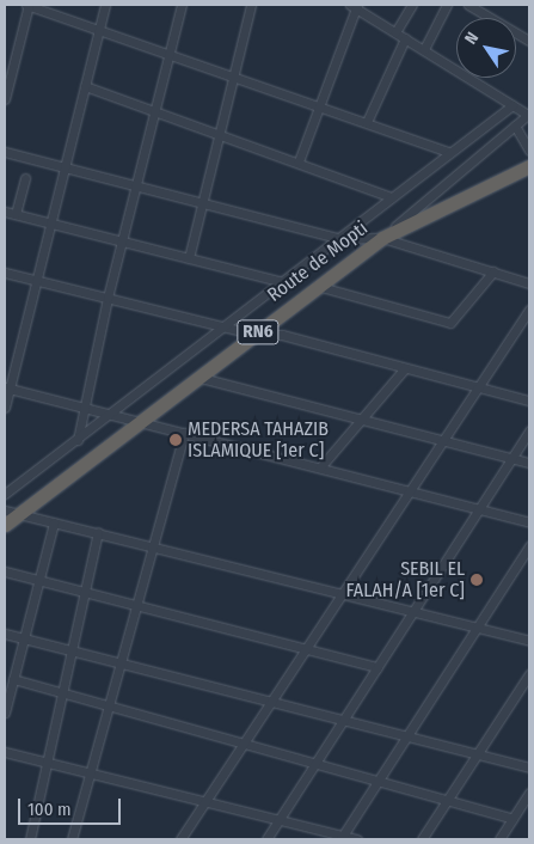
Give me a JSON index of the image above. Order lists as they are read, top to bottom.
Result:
{
  "streets": {
    "highway": ["Route de Mopti", "RN6"]
  },
  "places": ["MEDERSA TAHAZIB ISLAMIQUE [1er C]", "SEBIL EL FALAH/A [1er C]"],
  "scale_bar": "100 m",
  "north": "top left"
}
